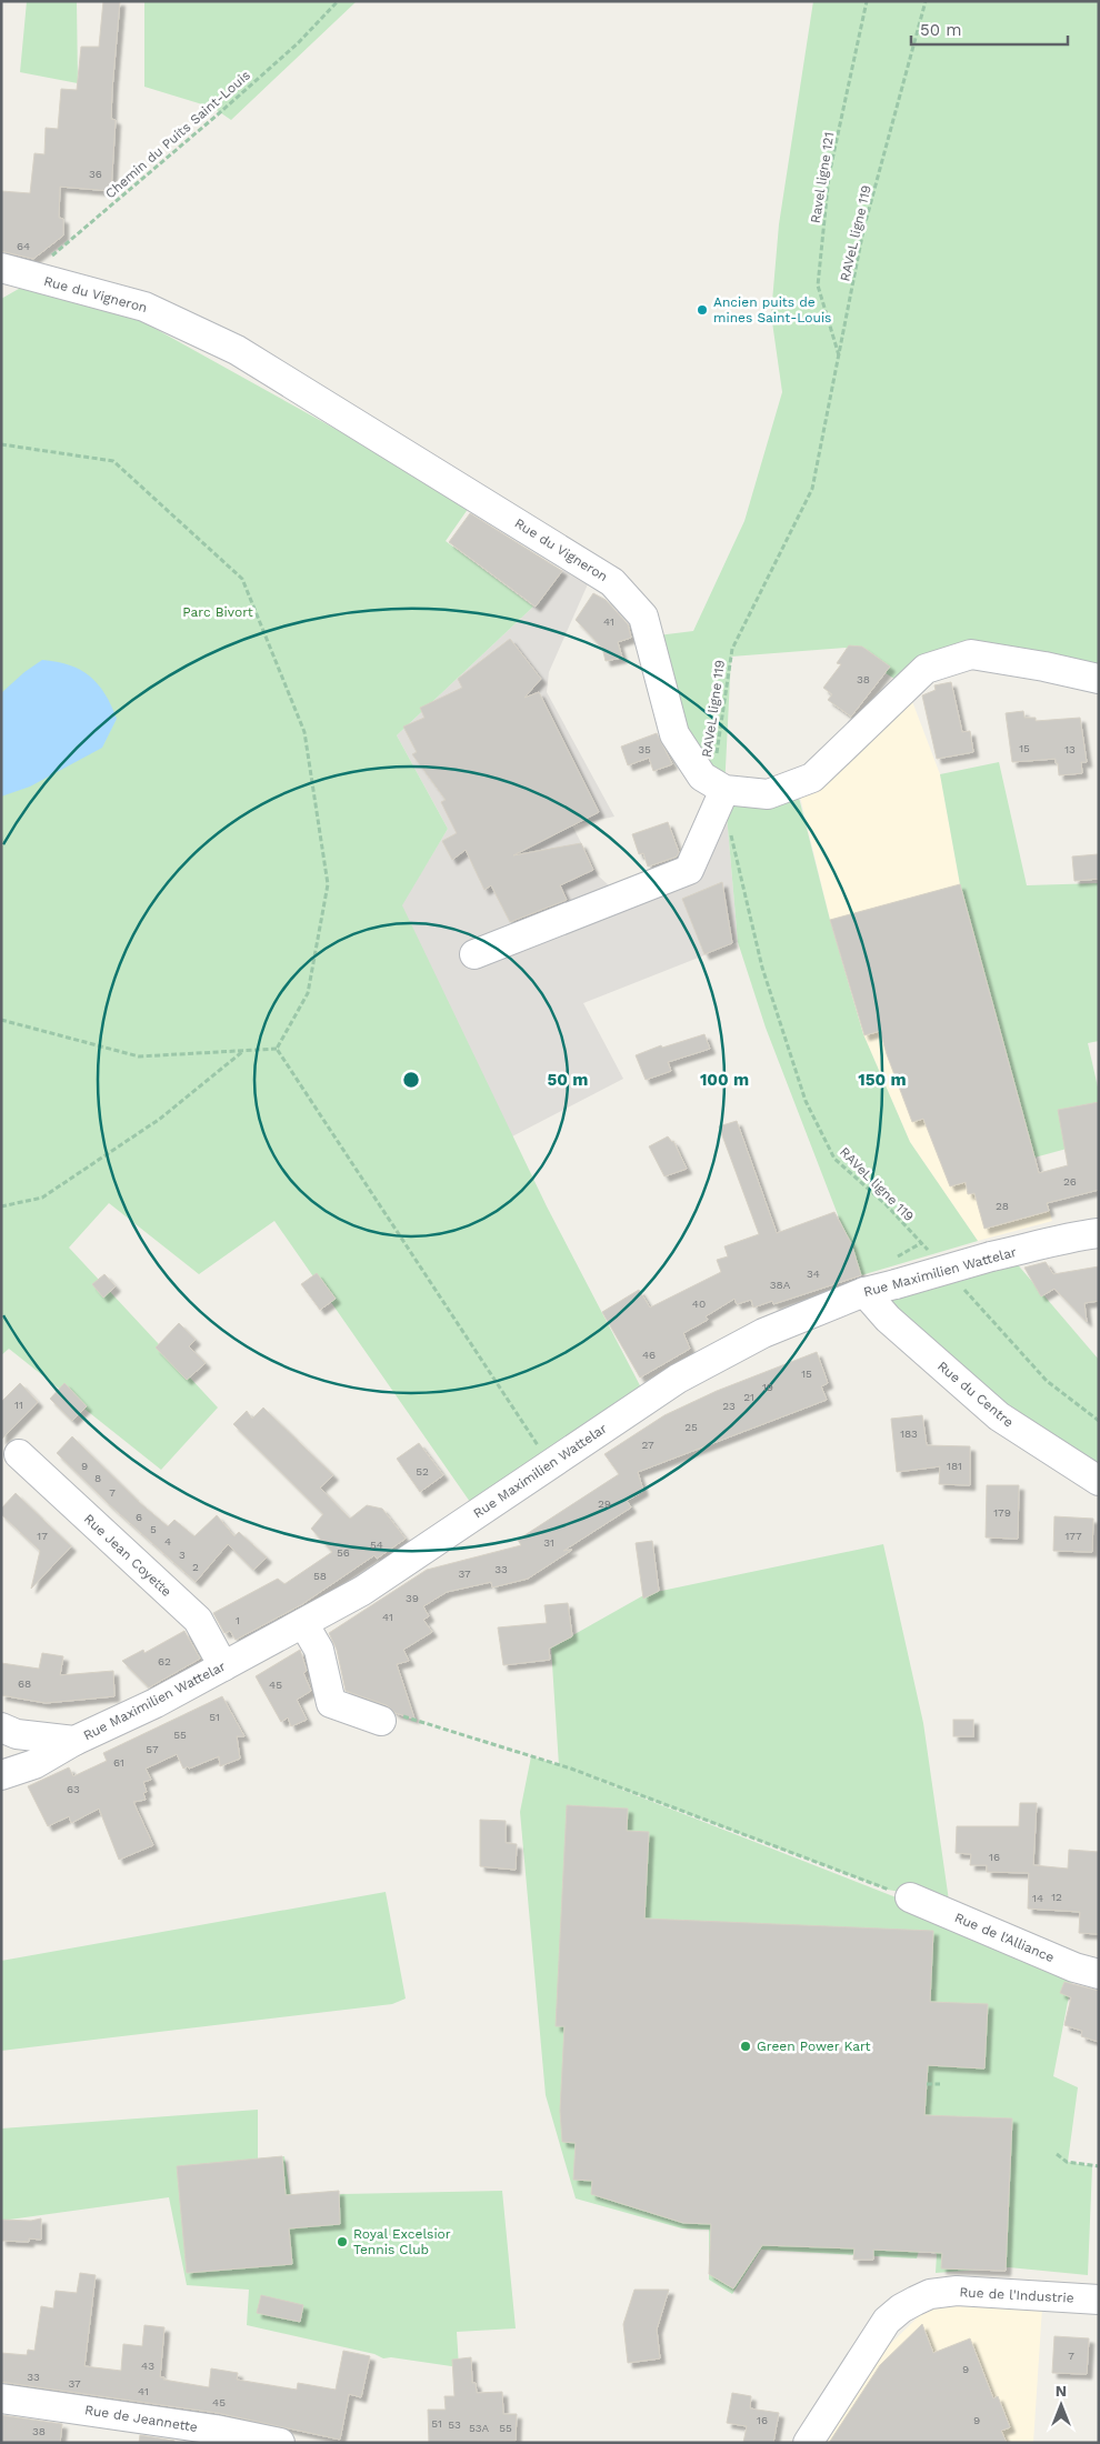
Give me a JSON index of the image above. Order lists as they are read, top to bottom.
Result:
{
  "streets": {
    "street": [
      "Rue du Vigneron",
      "Rue Maximilien Wattelar",
      "Rue du Centre",
      "Rue Jean Coyette",
      "Rue de l'Alliance",
      "Rue de l'Industrie",
      "Rue de Jeannette"
    ],
    "path": ["Chemin du Puits Saint-Louis", "Ravel ligne 121", "RAVeL ligne 119"]
  },
  "crossings": [
    ["Chemin du Puits Saint-Louis", "Rue du Vigneron"],
    ["Ravel ligne 121", "RAVeL ligne 119"],
    ["Rue Maximilien Wattelar", "Rue du Centre"],
    ["Rue Maximilien Wattelar", "Rue Jean Coyette"]
  ],
  "parks": ["Parc Bivort"],
  "places": ["Ancien puits de mines Saint-Louis", "Green Power Kart", "Royal Excelsior Tennis Club"],
  "house_numbers": [
    "36",
    "64",
    "41",
    "38",
    "15",
    "35",
    "13",
    "26",
    "28",
    "34",
    "38A",
    "40",
    "46",
    "15",
    "19",
    "21",
    "11",
    "23",
    "25",
    "183",
    "27",
    "9",
    "181",
    "52",
    "8",
    "7",
    "29",
    "179",
    "6",
    "5",
    "17",
    "177",
    "4",
    "31",
    "54",
    "56",
    "3",
    "2",
    "33",
    "37",
    "58",
    "39",
    "41",
    "1",
    "62",
    "68",
    "45",
    "51",
    "55",
    "57",
    "61",
    "63",
    "16",
    "12",
    "14",
    "7",
    "43",
    "9",
    "33",
    "37",
    "41",
    "45",
    "16",
    "9",
    "51",
    "53",
    "53A",
    "55",
    "38"
  ],
  "scale_bar": "50 m",
  "north": "top",
  "rings": ["50 m", "100 m", "150 m"]
}
